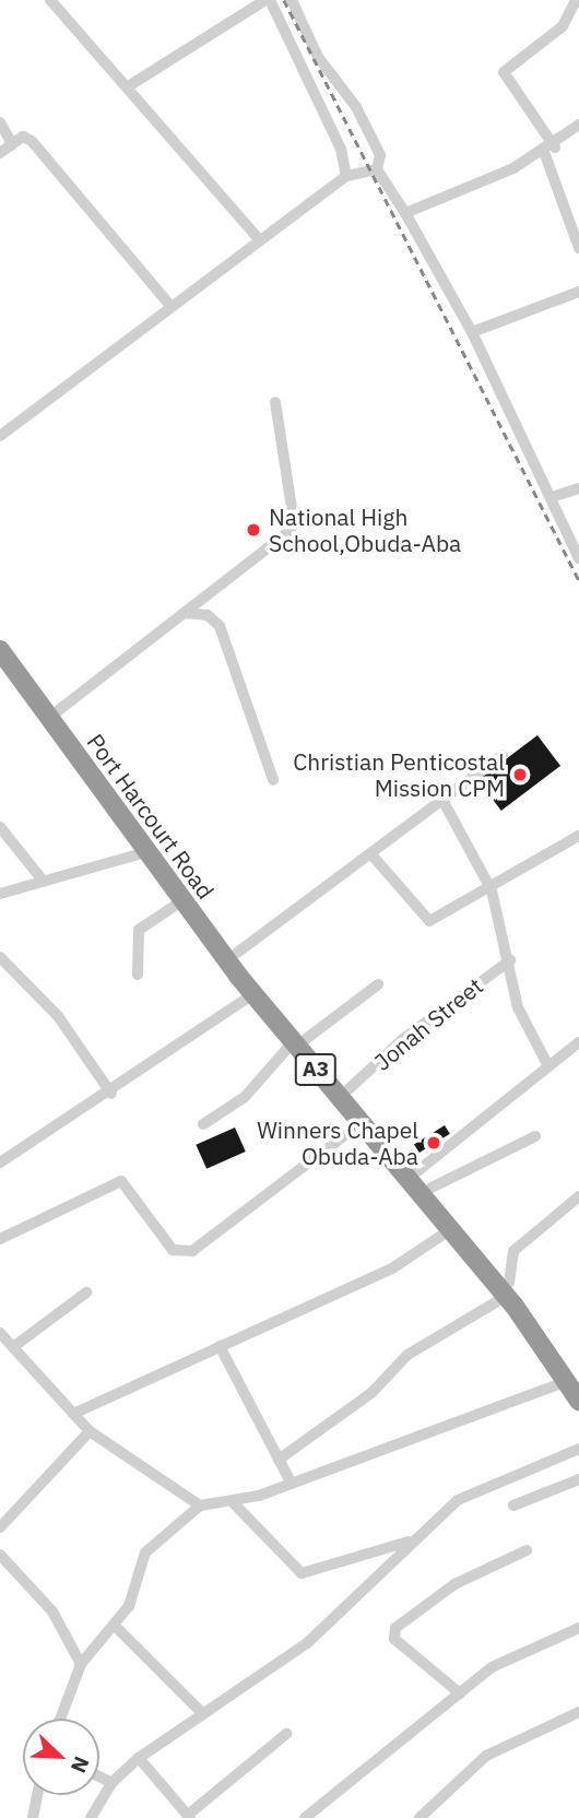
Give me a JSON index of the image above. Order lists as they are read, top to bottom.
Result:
{
  "streets": {
    "highway": ["Port Harcourt Road", "A3"],
    "street": ["Jonah Street"]
  },
  "crossings": [
    ["Port Harcourt Road", "Jonah Street"],
    ["Port Harcourt Road", "A3"]
  ],
  "places": ["National High School,Obuda-Aba", "Christian Penticostal Mission CPM", "Winners Chapel Obuda-Aba"],
  "north": "bottom right"
}
